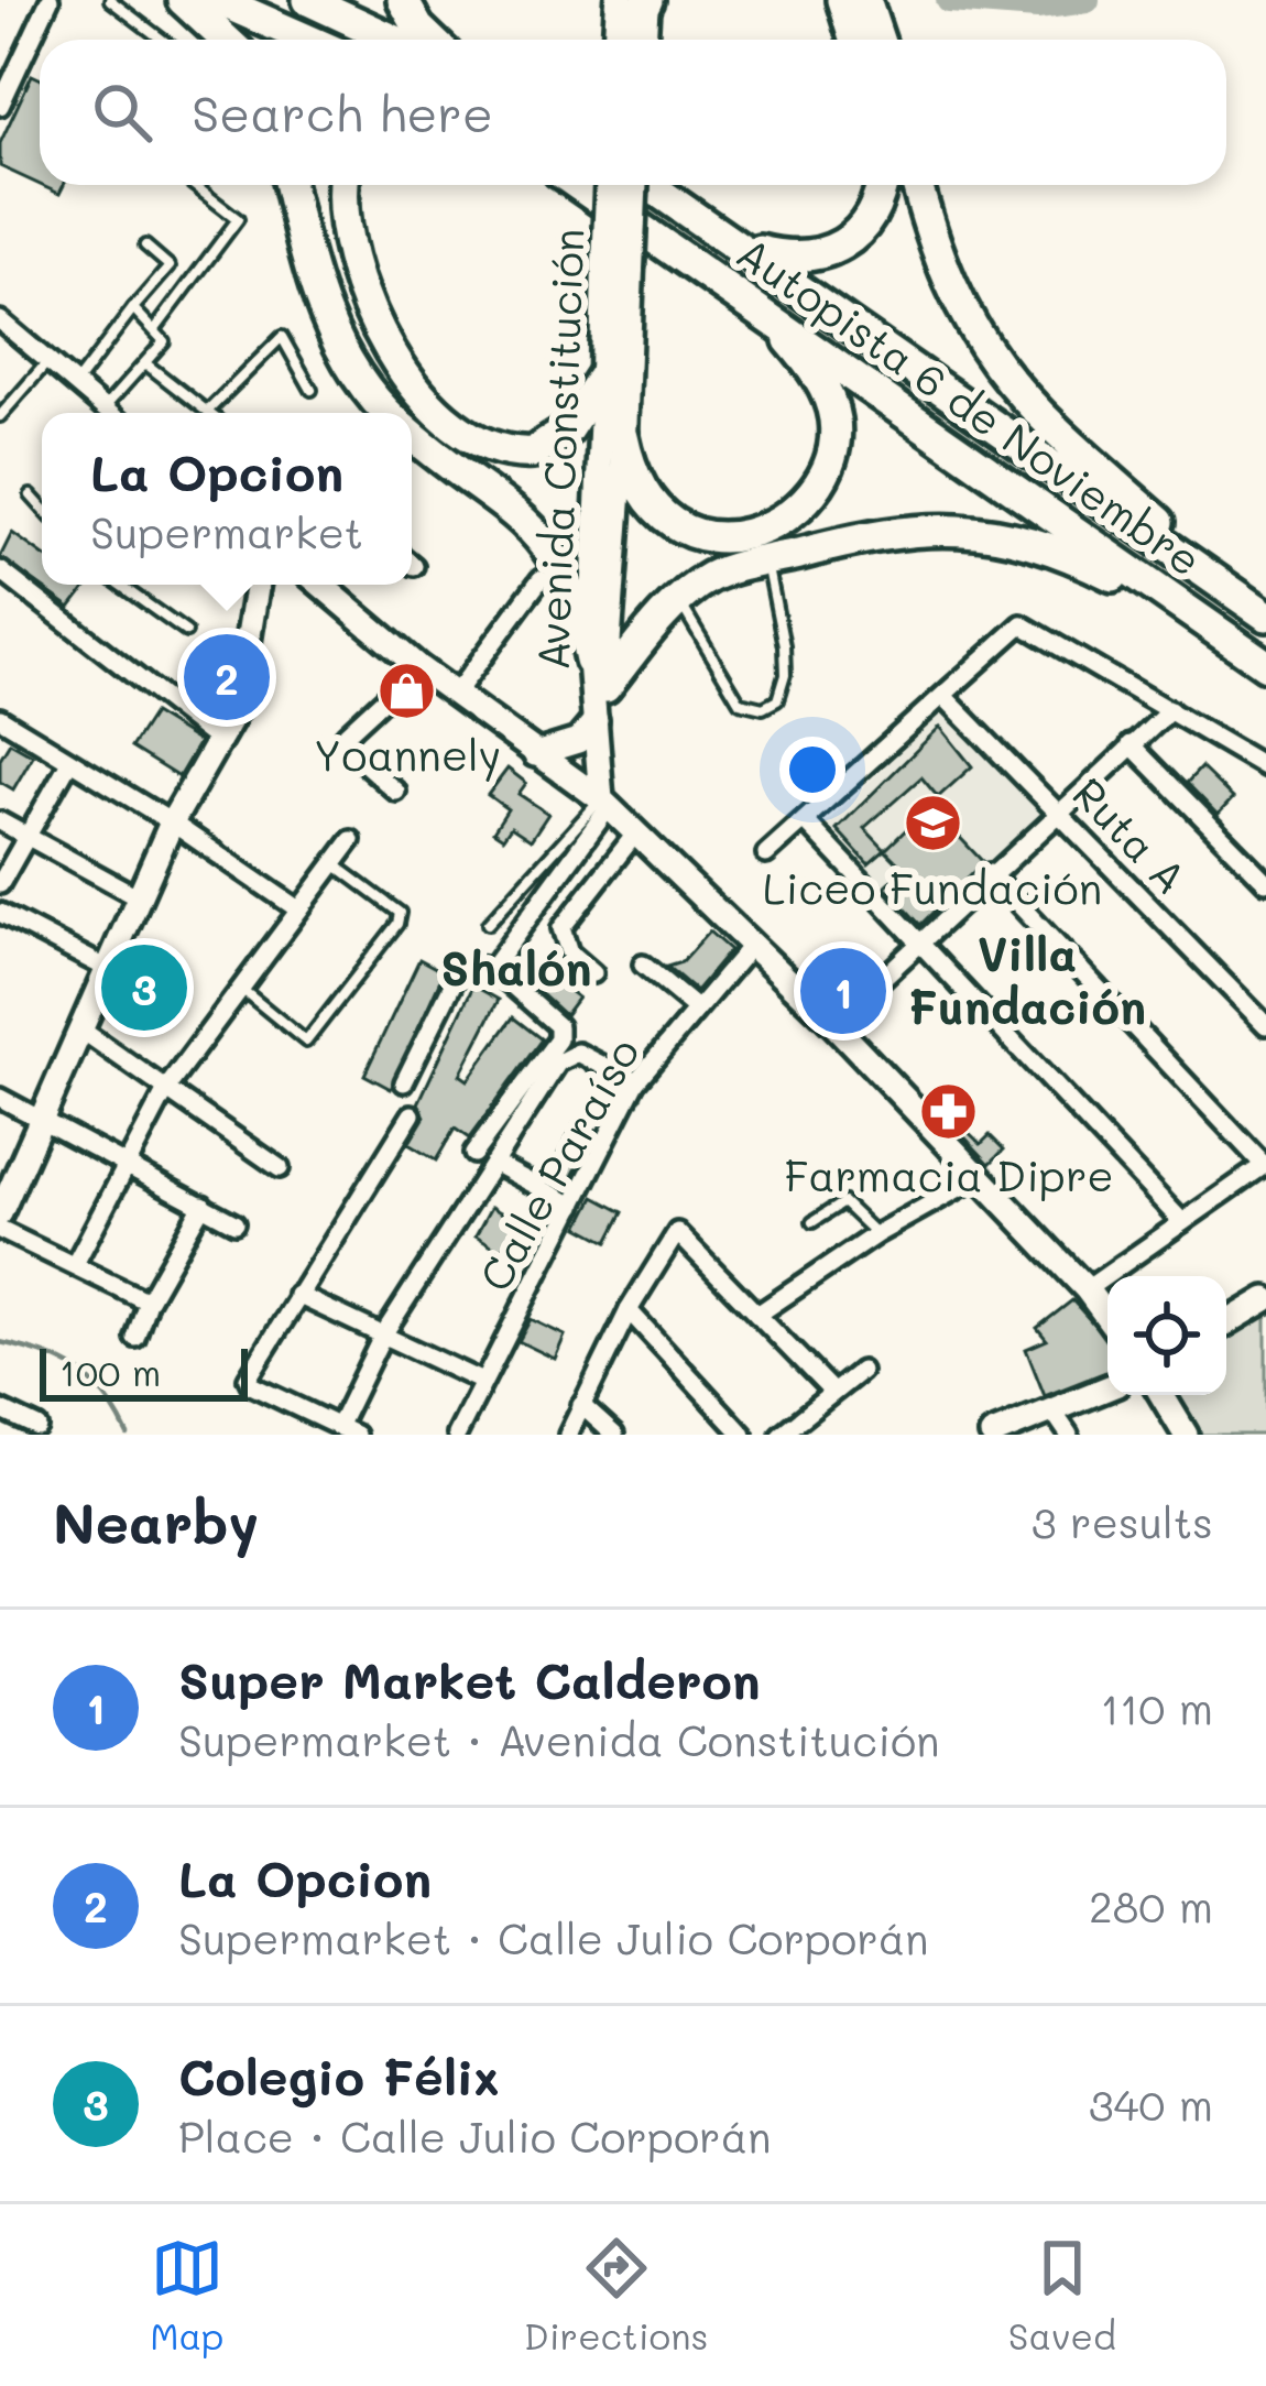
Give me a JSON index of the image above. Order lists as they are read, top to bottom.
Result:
{
  "streets": {
    "highway": ["Autopista 6 de Noviembre"],
    "main road": ["Avenida Constitución"],
    "street": ["Ruta A", "Calle Paraíso"]
  },
  "districts": ["Villa Fundación", "Shalón"],
  "places": {
    "shop": ["Yoannely"],
    "school or university": ["Liceo Fundación"],
    "pharmacy": ["Farmacia Dipre"]
  },
  "scale_bar": "100 m",
  "page": {
    "search": "Search here",
    "popup": ["La Opcion", "Supermarket"],
    "pins": ["2", "3", "1"],
    "scale": "100 m",
    "heading": ["Nearby", "3 results"],
    "list": [
      {
        "mark": "1",
        "name": "Super Market Calderon",
        "note": "Supermarket · Avenida Constitución",
        "value": "110 m"
      },
      {
        "mark": "2",
        "name": "La Opcion",
        "note": "Supermarket · Calle Julio Corporán",
        "value": "280 m"
      },
      {
        "mark": "3",
        "name": "Colegio Félix",
        "note": "Place · Calle Julio Corporán",
        "value": "340 m"
      }
    ],
    "nav": ["Map", "Directions", "Saved"]
  }
}
